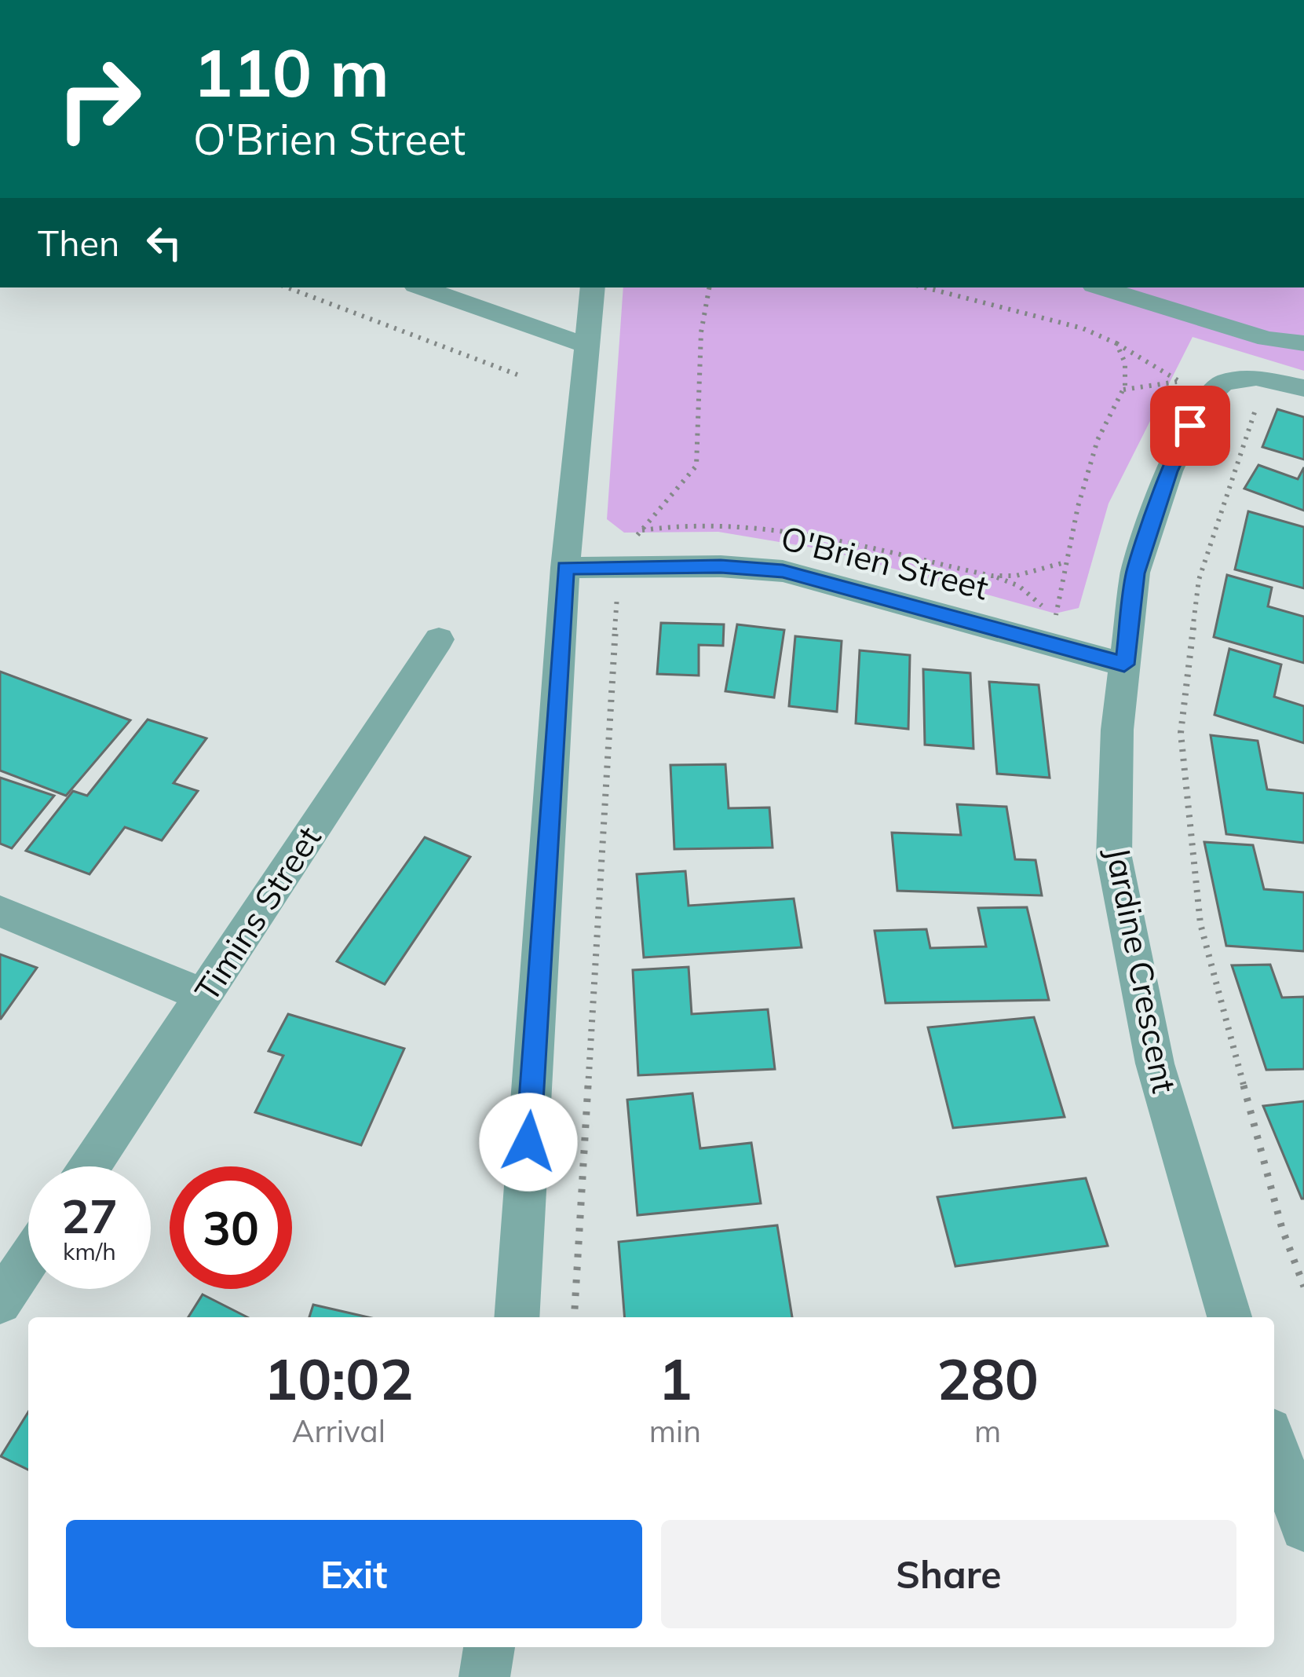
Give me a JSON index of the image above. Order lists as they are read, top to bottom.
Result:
{
  "streets": {
    "street": ["O'Brien Street", "Timins Street", "Jardine Crescent"]
  },
  "crossings": [
    ["O'Brien Street", "Jardine Crescent"]
  ],
  "page": {
    "turn": ["110 m", "O'Brien Street"],
    "then": "Then",
    "speed": "27 km/h",
    "limit": "30",
    "eta": [
      "10:02",
      "Arrival",
      "1",
      "min",
      "280",
      "m"
    ],
    "buttons": ["Exit", "Share"]
  }
}
